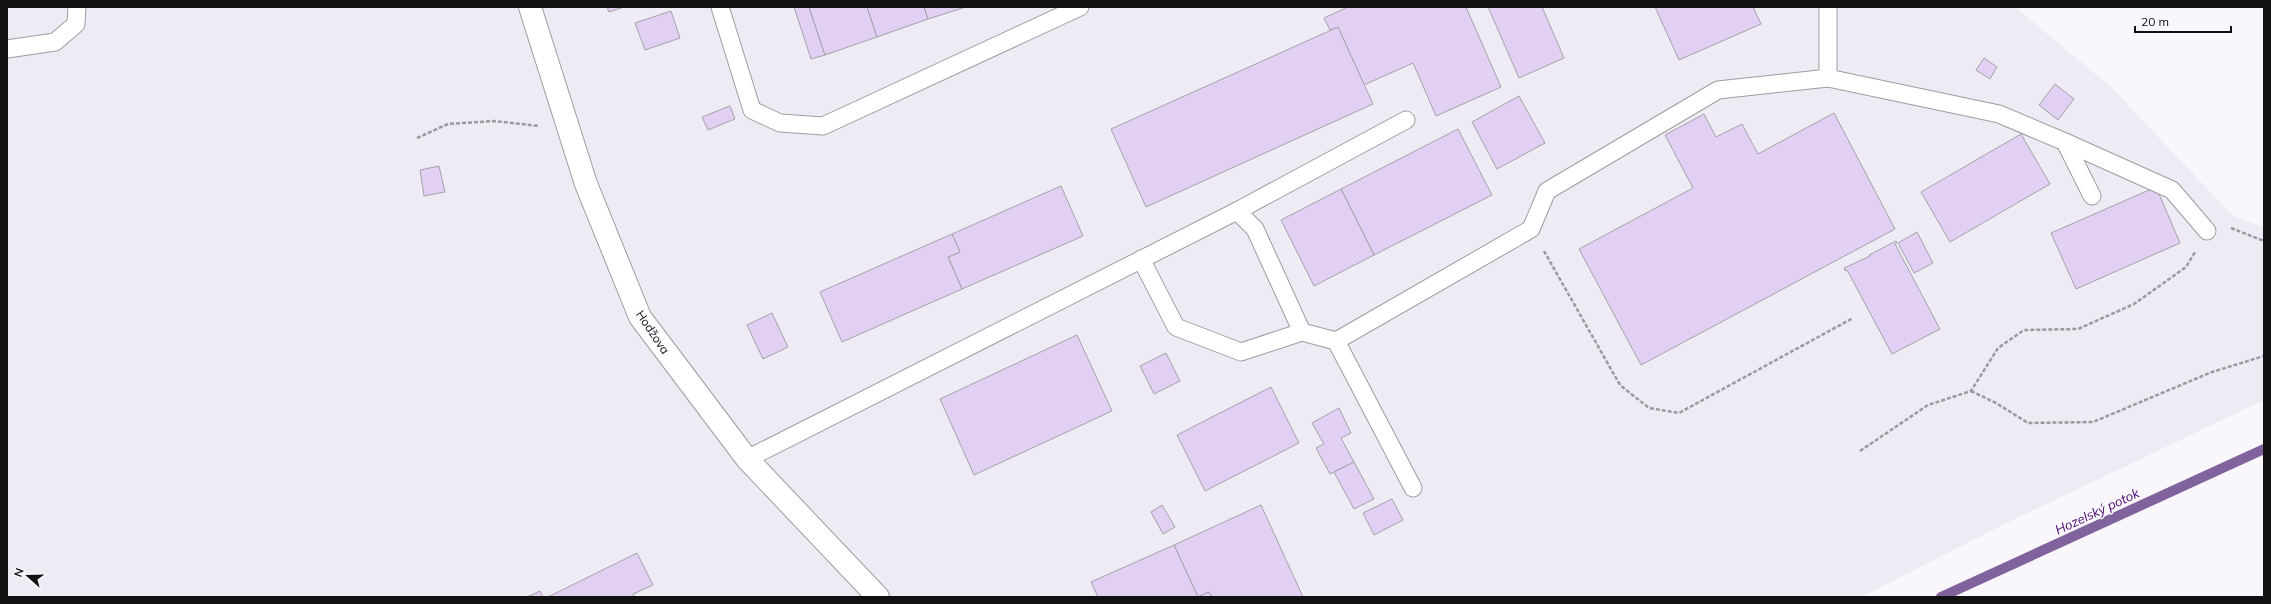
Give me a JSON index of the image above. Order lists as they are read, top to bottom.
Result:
{
  "streets": {
    "street": ["Hodžova"]
  },
  "water": ["Hozelský potok"],
  "scale_bar": "20 m",
  "north": "left"
}
